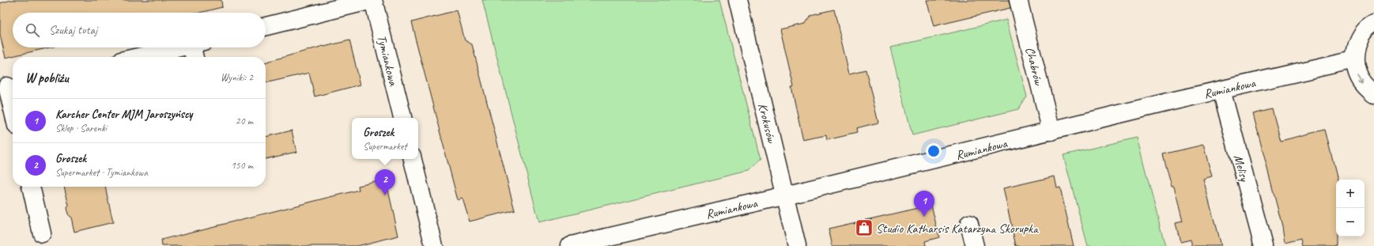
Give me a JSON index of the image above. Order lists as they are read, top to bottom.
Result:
{
  "streets": {
    "street": [
      "Tymiankowa",
      "Chabrów",
      "Rumiankowa",
      "Krokusów",
      "Melisy"
    ]
  },
  "crossings": [
    ["Chabrów", "Rumiankowa"],
    ["Rumiankowa", "Krokusów"],
    ["Rumiankowa", "Melisy"]
  ],
  "places": {
    "shop": ["Studio Katharsis Katarzyna Skorupka"]
  },
  "page": {
    "search": "Szukaj tutaj",
    "heading": ["W pobliżu", "Wyniki: 2"],
    "list": [
      {
        "mark": "1",
        "name": "Karcher Center MJM Jaroszyńscy",
        "note": "Sklep · Sarenki",
        "value": "20 m"
      },
      {
        "mark": "2",
        "name": "Groszek",
        "note": "Supermarket · Tymiankowa",
        "value": "150 m"
      }
    ],
    "popup": ["Groszek", "Supermarket"],
    "pins": ["2", "1"],
    "map_buttons": ["+", "−"]
  }
}
